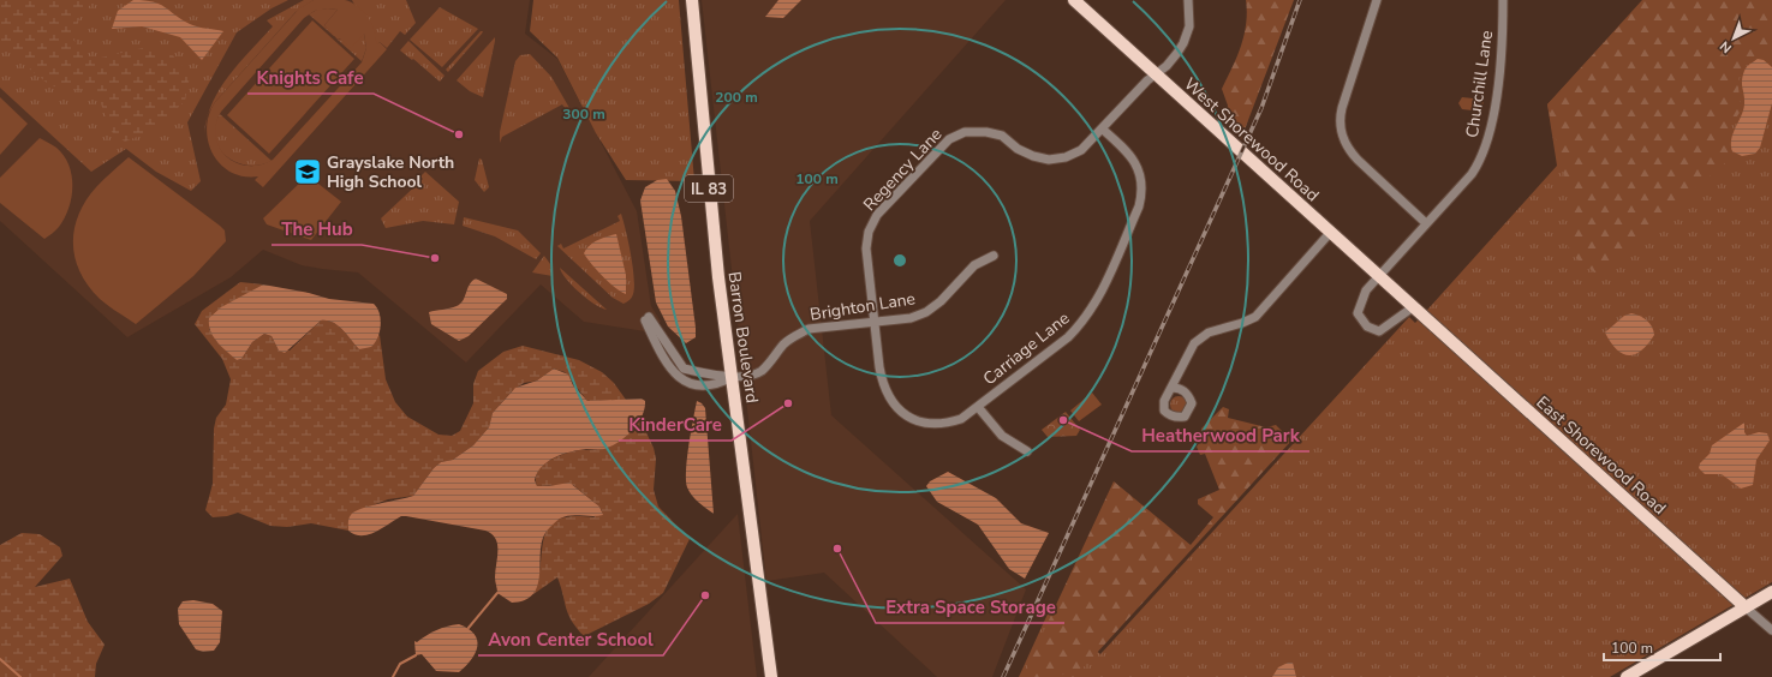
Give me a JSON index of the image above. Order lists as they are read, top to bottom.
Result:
{
  "streets": {
    "main road": [
      "West Shorewood Road",
      "IL 83",
      "Barron Boulevard",
      "East Shorewood Road"
    ],
    "street": [
      "Churchill Lane",
      "Regency Lane",
      "Brighton Lane",
      "Carriage Lane"
    ]
  },
  "crossings": [
    ["Churchill Lane", "West Shorewood Road"],
    ["Churchill Lane", "East Shorewood Road"],
    ["West Shorewood Road", "Regency Lane"],
    ["West Shorewood Road", "East Shorewood Road"],
    ["Regency Lane", "Brighton Lane"],
    ["Regency Lane", "Carriage Lane"],
    ["Brighton Lane", "Barron Boulevard"],
    ["Brighton Lane", "Carriage Lane"]
  ],
  "places": {
    "other": [
      "Knights Cafe",
      "The Hub",
      "KinderCare",
      "Heatherwood Park",
      "Extra Space Storage",
      "Avon Center School"
    ],
    "school or university": ["Grayslake North High School"]
  },
  "scale_bar": "100 m",
  "north": "bottom left",
  "rings": ["200 m", "300 m", "100 m"]
}
